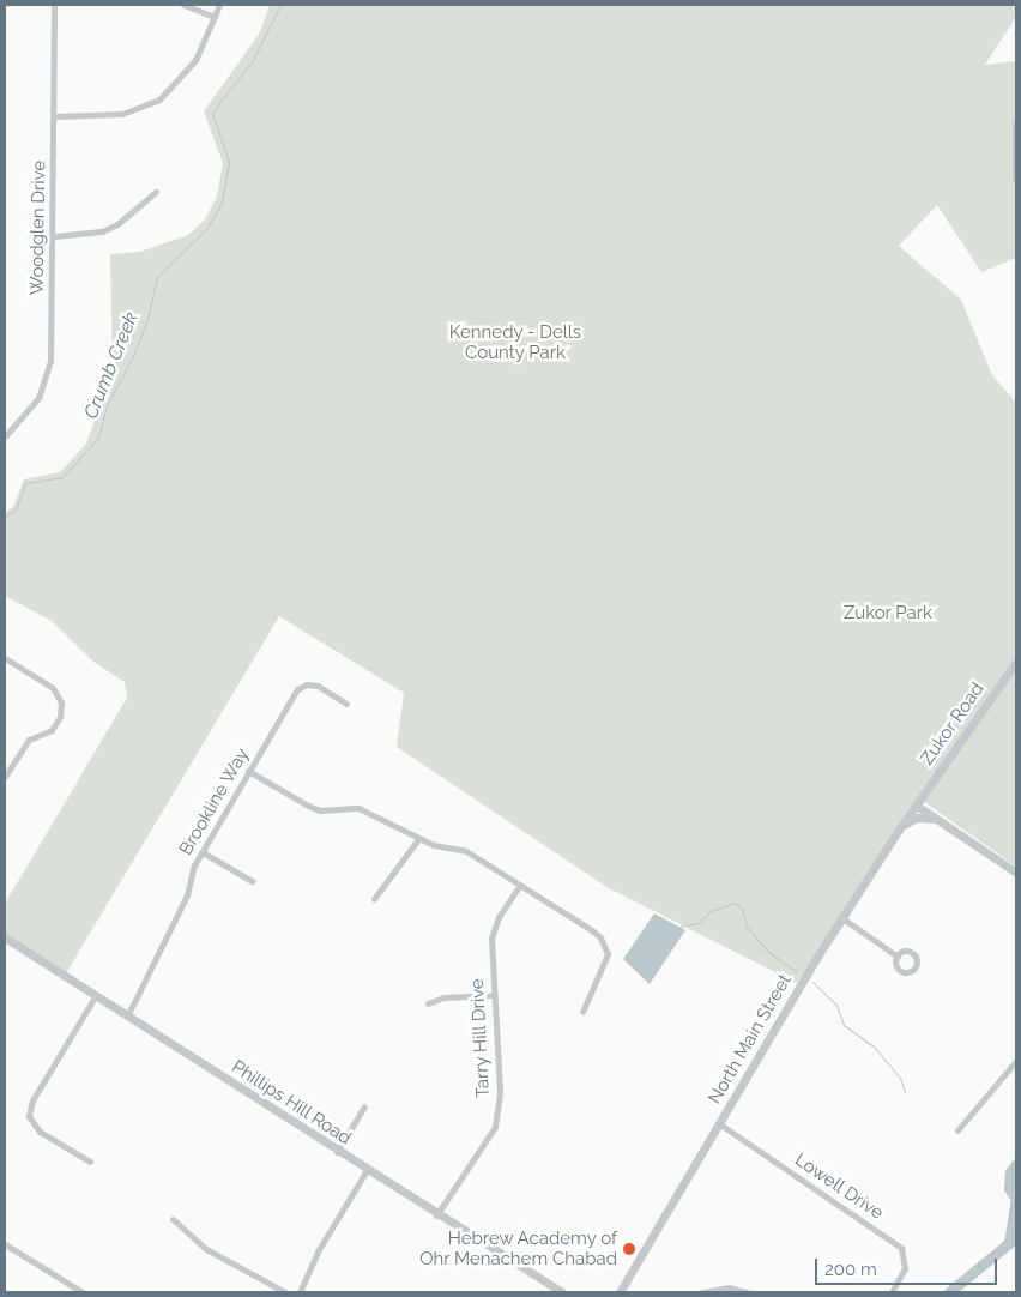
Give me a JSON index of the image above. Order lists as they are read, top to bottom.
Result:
{
  "streets": {
    "street": [
      "Woodglen Drive",
      "Zukor Road",
      "Brookline Way",
      "Tarry Hill Drive",
      "North Main Street",
      "Phillips Hill Road",
      "Lowell Drive"
    ]
  },
  "crossings": [
    ["Zukor Road", "North Main Street"],
    ["Brookline Way", "Phillips Hill Road"],
    ["Tarry Hill Drive", "Phillips Hill Road"],
    ["North Main Street", "Lowell Drive"]
  ],
  "water": ["Crumb Creek"],
  "parks": ["Kennedy - Dells County Park", "Zukor Park"],
  "places": ["Hebrew Academy of Ohr Menachem Chabad"],
  "scale_bar": "200 m"
}
